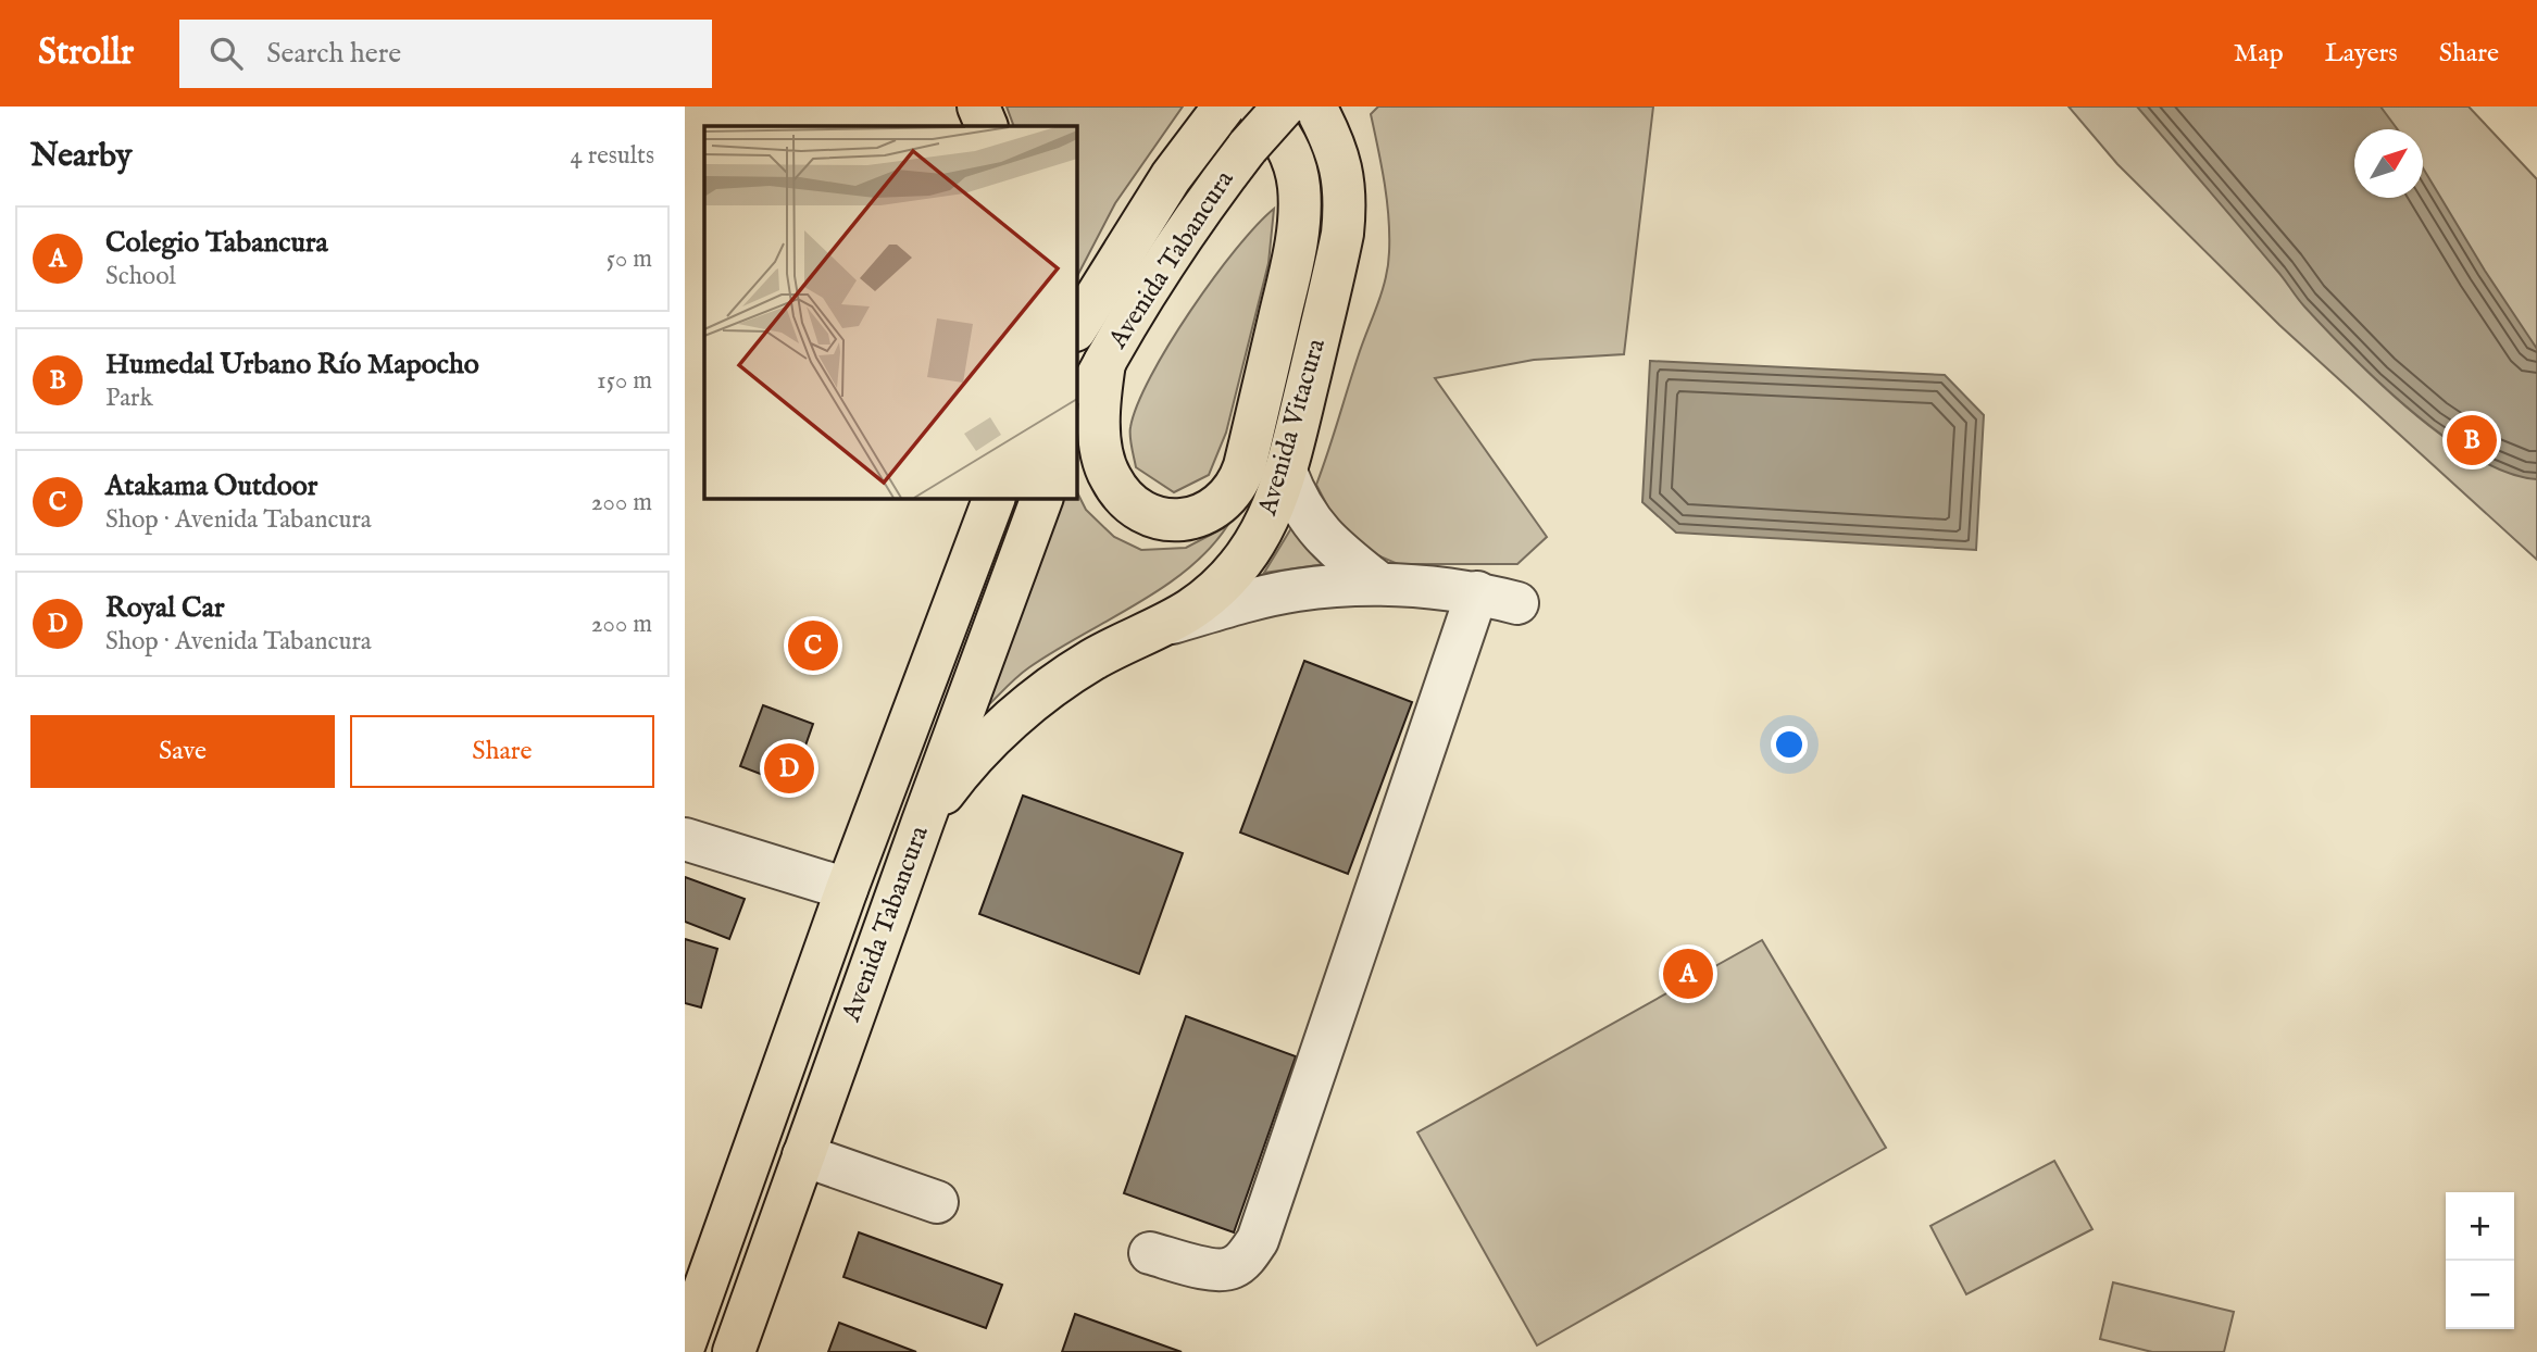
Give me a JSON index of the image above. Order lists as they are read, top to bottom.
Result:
{
  "streets": {
    "main road": ["Avenida Tabancura", "Avenida Vitacura"]
  },
  "crossings": [
    ["Avenida Tabancura", "Avenida Vitacura"]
  ],
  "north": "top right",
  "page": {
    "header": "Strollr",
    "search": "Search here",
    "nav": ["Map", "Layers", "Share"],
    "heading": ["Nearby", "4 results"],
    "list": [
      {
        "mark": "A",
        "name": "Colegio Tabancura",
        "note": "School",
        "value": "50 m"
      },
      {
        "mark": "B",
        "name": "Humedal Urbano Río Mapocho",
        "note": "Park",
        "value": "150 m"
      },
      {
        "mark": "C",
        "name": "Atakama Outdoor",
        "note": "Shop · Avenida Tabancura",
        "value": "200 m"
      },
      {
        "mark": "D",
        "name": "Royal Car",
        "note": "Shop · Avenida Tabancura",
        "value": "200 m"
      }
    ],
    "pins": [
      "B",
      "C",
      "D",
      "A"
    ],
    "buttons": ["Save", "Share"],
    "map_buttons": ["+", "−"]
  }
}
